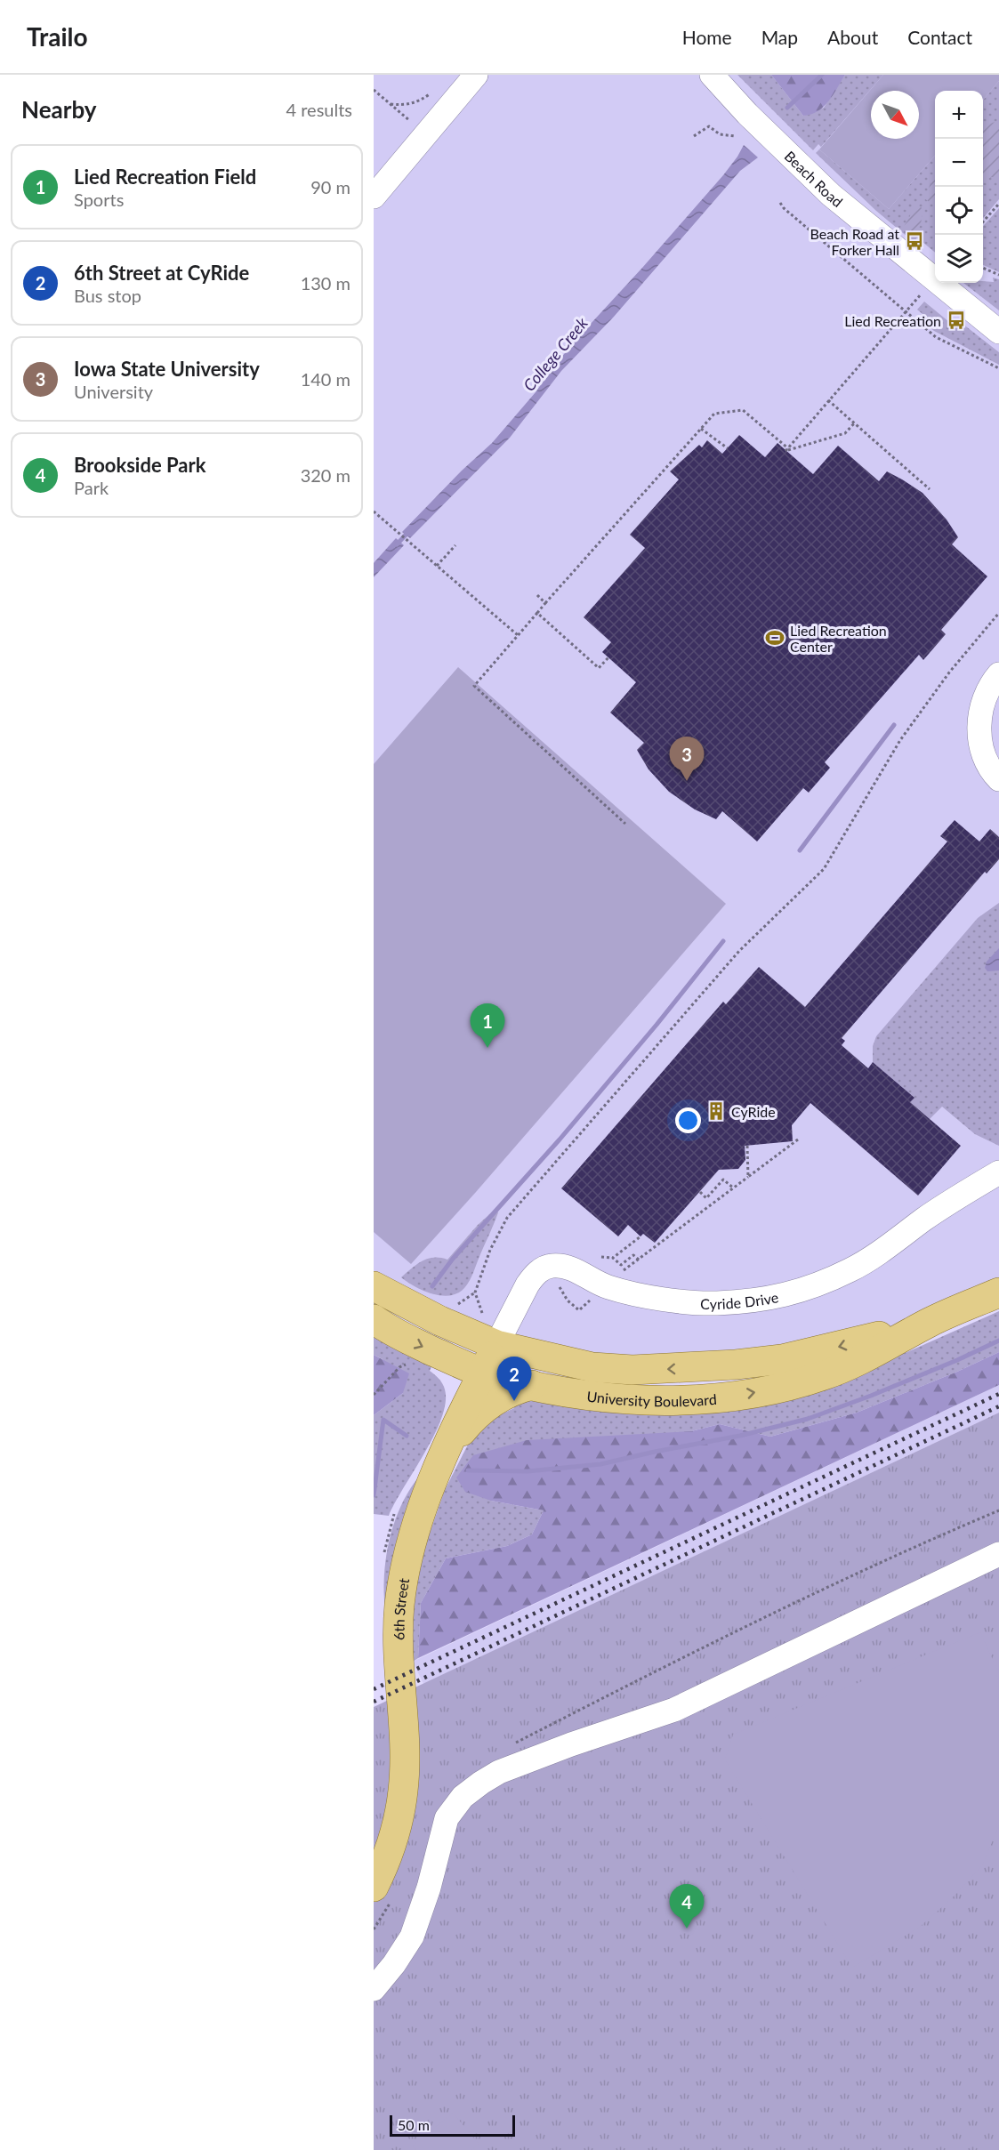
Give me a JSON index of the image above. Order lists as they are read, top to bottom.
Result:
{
  "streets": {
    "main road": ["University Boulevard", "6th Street"],
    "street": ["Beach Road", "Cyride Drive"]
  },
  "crossings": [
    ["Cyride Drive", "University Boulevard"],
    ["Cyride Drive", "6th Street"],
    ["University Boulevard", "6th Street"]
  ],
  "water": ["College Creek"],
  "places": {
    "bus stop": ["Beach Road at Forker Hall", "Lied Recreation"],
    "sports": ["Lied Recreation Center"],
    "building": ["CyRide"]
  },
  "scale_bar": "50 m",
  "north": "bottom right",
  "page": {
    "header": "Trailo",
    "nav": [
      "Home",
      "Map",
      "About",
      "Contact"
    ],
    "heading": ["Nearby", "4 results"],
    "map_buttons": ["+", "−"],
    "list": [
      {
        "mark": "1",
        "name": "Lied Recreation Field",
        "note": "Sports",
        "value": "90 m"
      },
      {
        "mark": "2",
        "name": "6th Street at CyRide",
        "note": "Bus stop",
        "value": "130 m"
      },
      {
        "mark": "3",
        "name": "Iowa State University",
        "note": "University",
        "value": "140 m"
      },
      {
        "mark": "4",
        "name": "Brookside Park",
        "note": "Park",
        "value": "320 m"
      }
    ],
    "pins": [
      "3",
      "1",
      "2",
      "4"
    ],
    "scale": "50 m"
  }
}
